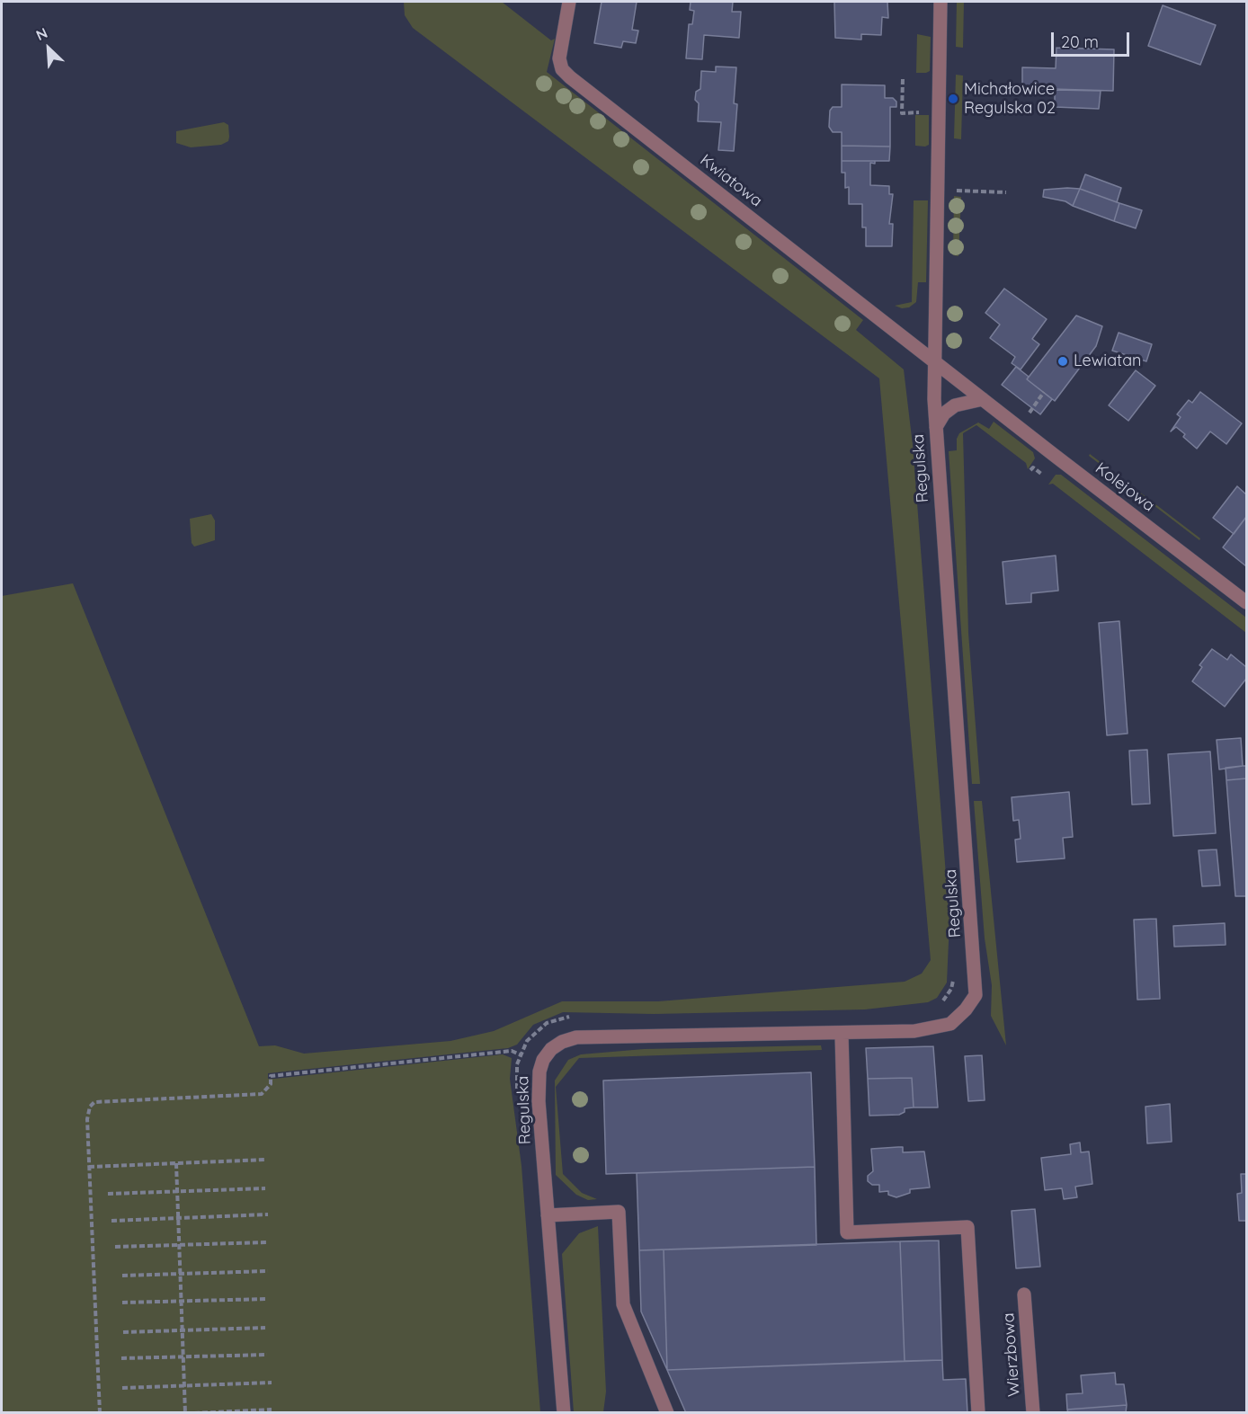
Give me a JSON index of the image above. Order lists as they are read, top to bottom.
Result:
{
  "streets": {
    "street": [
      "Kwiatowa",
      "Regulska",
      "Kolejowa",
      "Wierzbowa"
    ]
  },
  "crossings": [
    ["Kwiatowa", "Regulska"],
    ["Kwiatowa", "Kolejowa"],
    ["Regulska", "Kolejowa"]
  ],
  "places": ["Michałowice Regulska 02", "Lewiatan"],
  "scale_bar": "20 m",
  "north": "top left"
}
